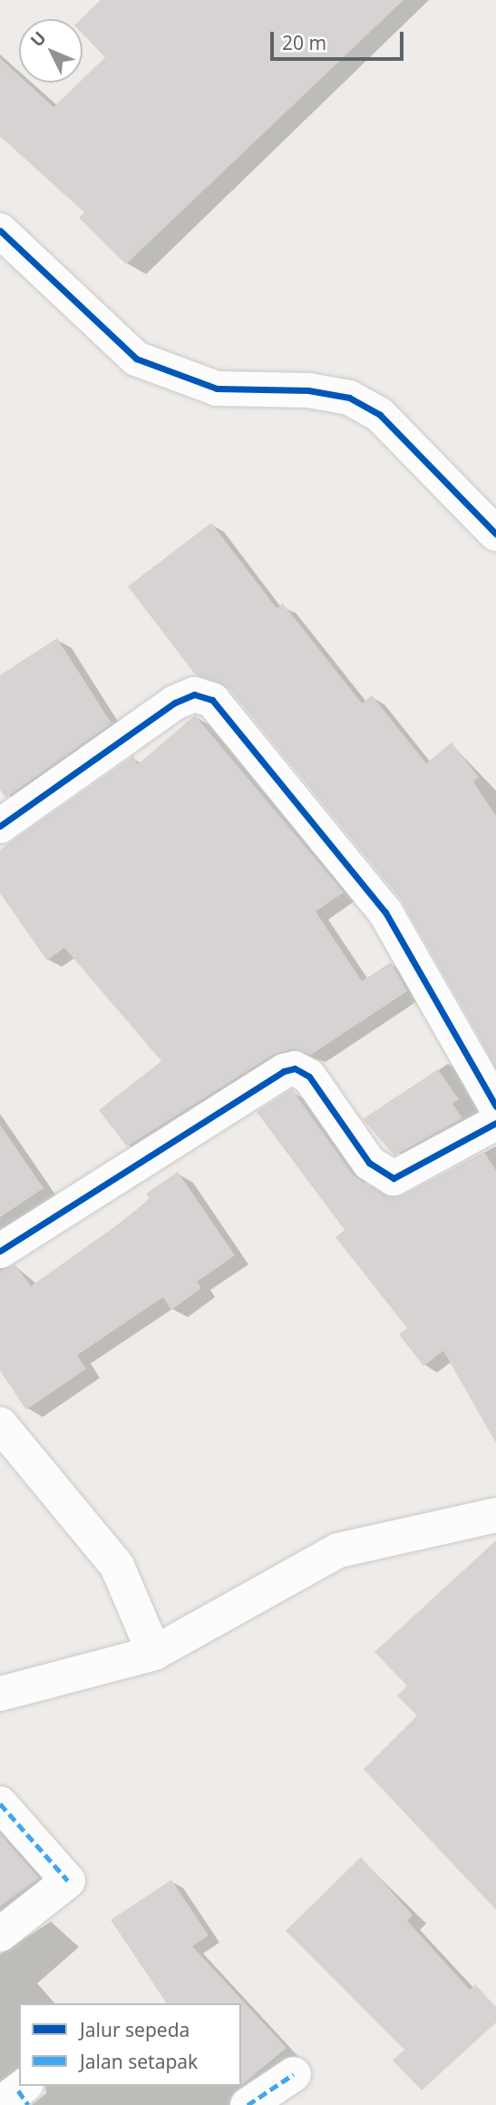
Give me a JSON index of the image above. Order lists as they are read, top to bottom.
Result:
{
  "legend": ["Jalur sepeda", "Jalan setapak"],
  "scale_bar": "20 m",
  "north": "top left"
}
